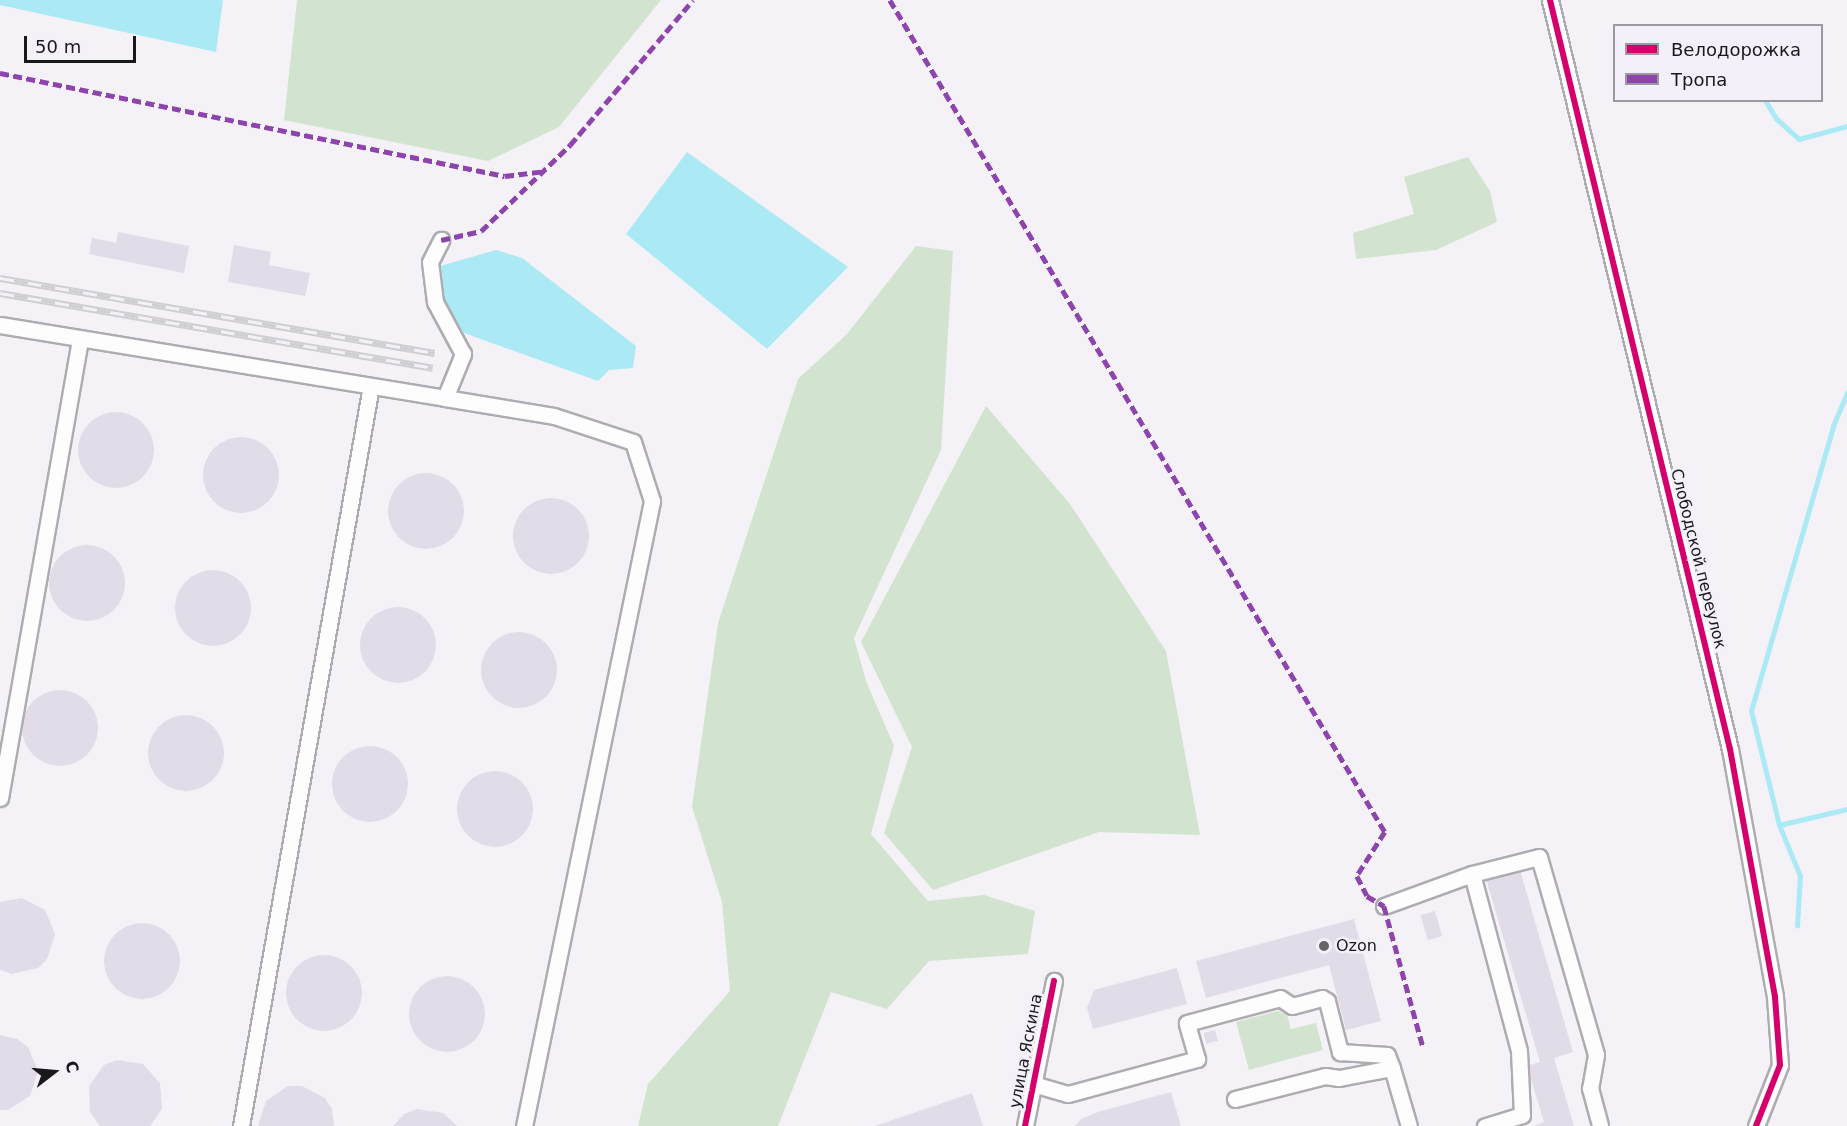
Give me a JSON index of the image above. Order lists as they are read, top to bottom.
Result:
{
  "streets": {
    "street": ["Слободской переулок", "улица Яскина"]
  },
  "places": ["Ozon"],
  "legend": ["Велодорожка", "Тропа"],
  "scale_bar": "50 m",
  "north": "right"
}
